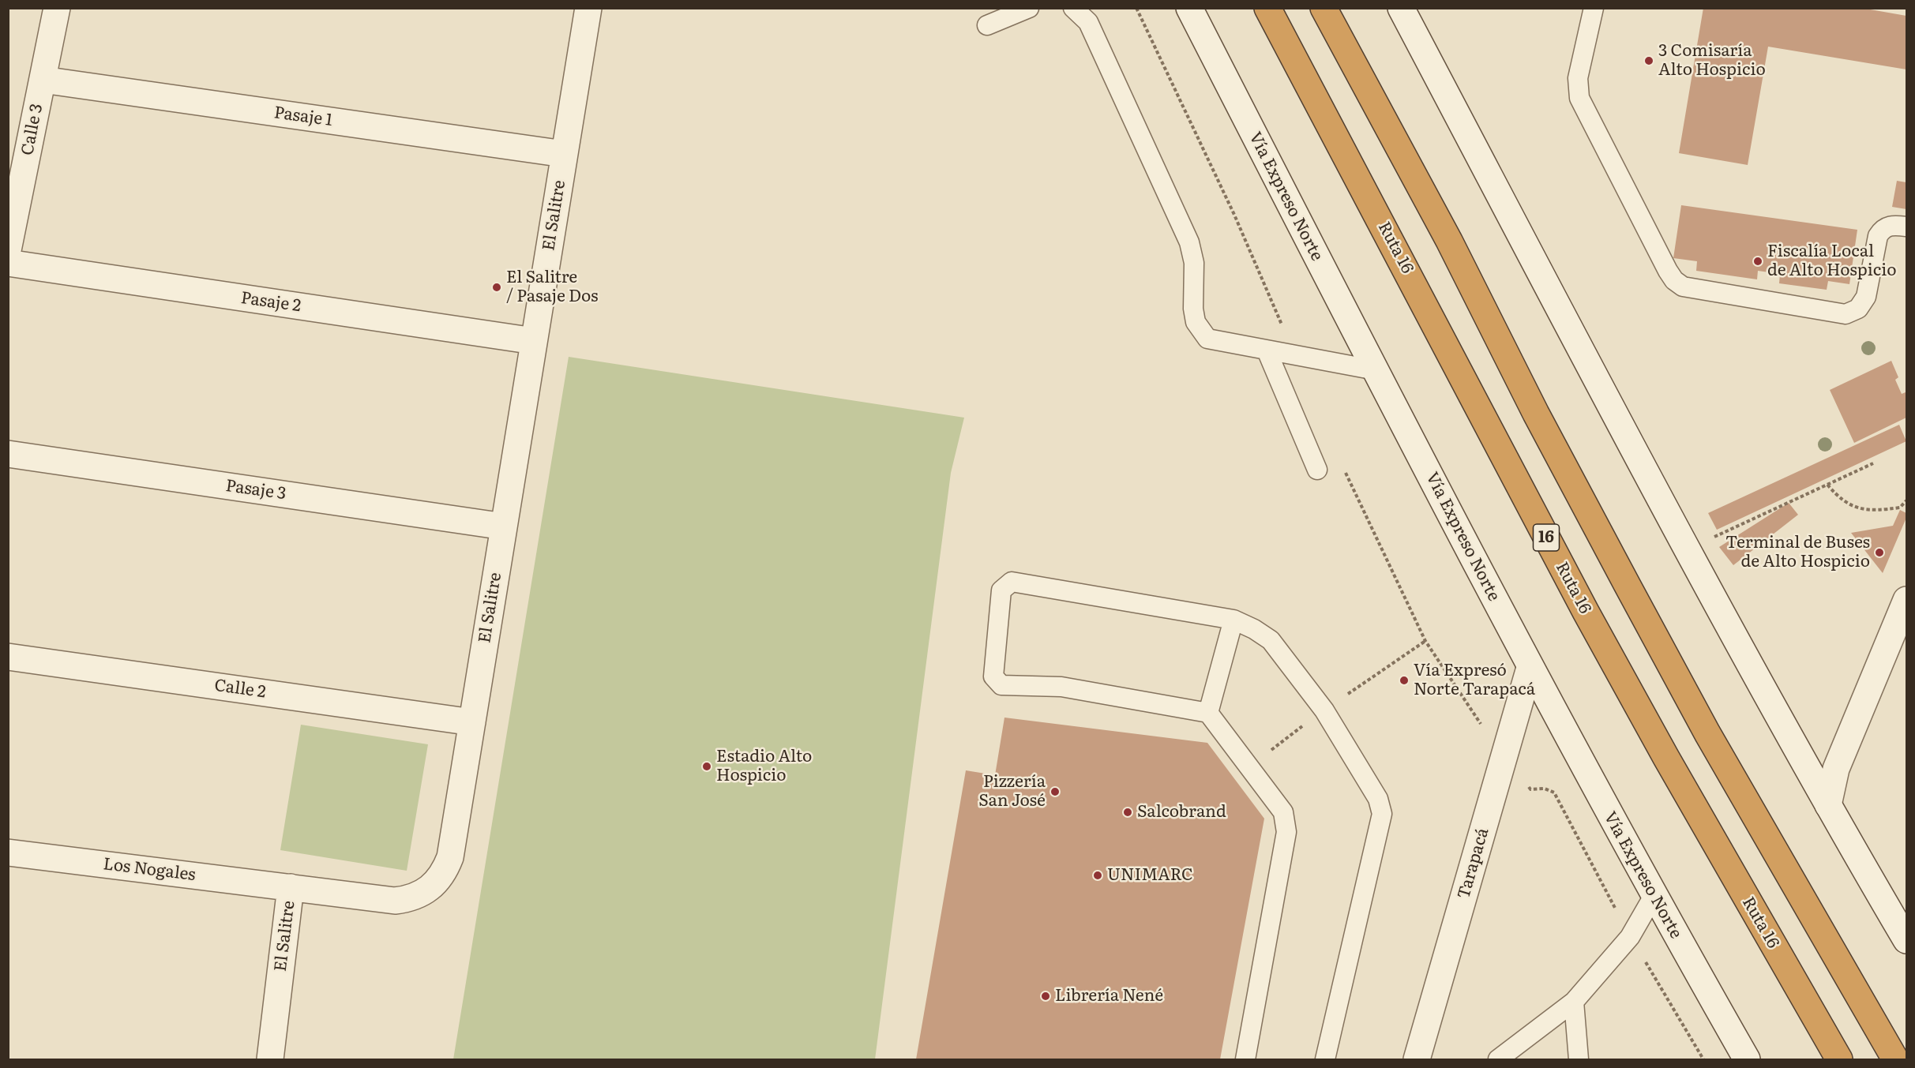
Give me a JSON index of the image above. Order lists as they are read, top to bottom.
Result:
{
  "streets": {
    "highway": ["Ruta 16", "16"],
    "street": [
      "Pasaje 1",
      "Calle 3",
      "Vía Expreso Norte",
      "El Salitre",
      "Pasaje 2",
      "Pasaje 3",
      "Calle 2",
      "Tarapacá",
      "Los Nogales"
    ]
  },
  "crossings": [
    ["Pasaje 1", "Calle 3"],
    ["Pasaje 1", "El Salitre"],
    ["Vía Expreso Norte", "Tarapacá"],
    ["El Salitre", "Pasaje 2"],
    ["El Salitre", "Pasaje 3"],
    ["El Salitre", "Calle 2"],
    ["El Salitre", "Los Nogales"]
  ],
  "places": [
    "3 Comisaría Alto Hospicio",
    "Fiscalía Local de Alto Hospicio",
    "El Salitre / Pasaje Dos",
    "Terminal de Buses de Alto Hospicio",
    "Vía Expresó Norte Tarapacá",
    "Estadio Alto Hospicio",
    "Pizzería San José",
    "Salcobrand",
    "UNIMARC",
    "Librería Nené"
  ]
}
